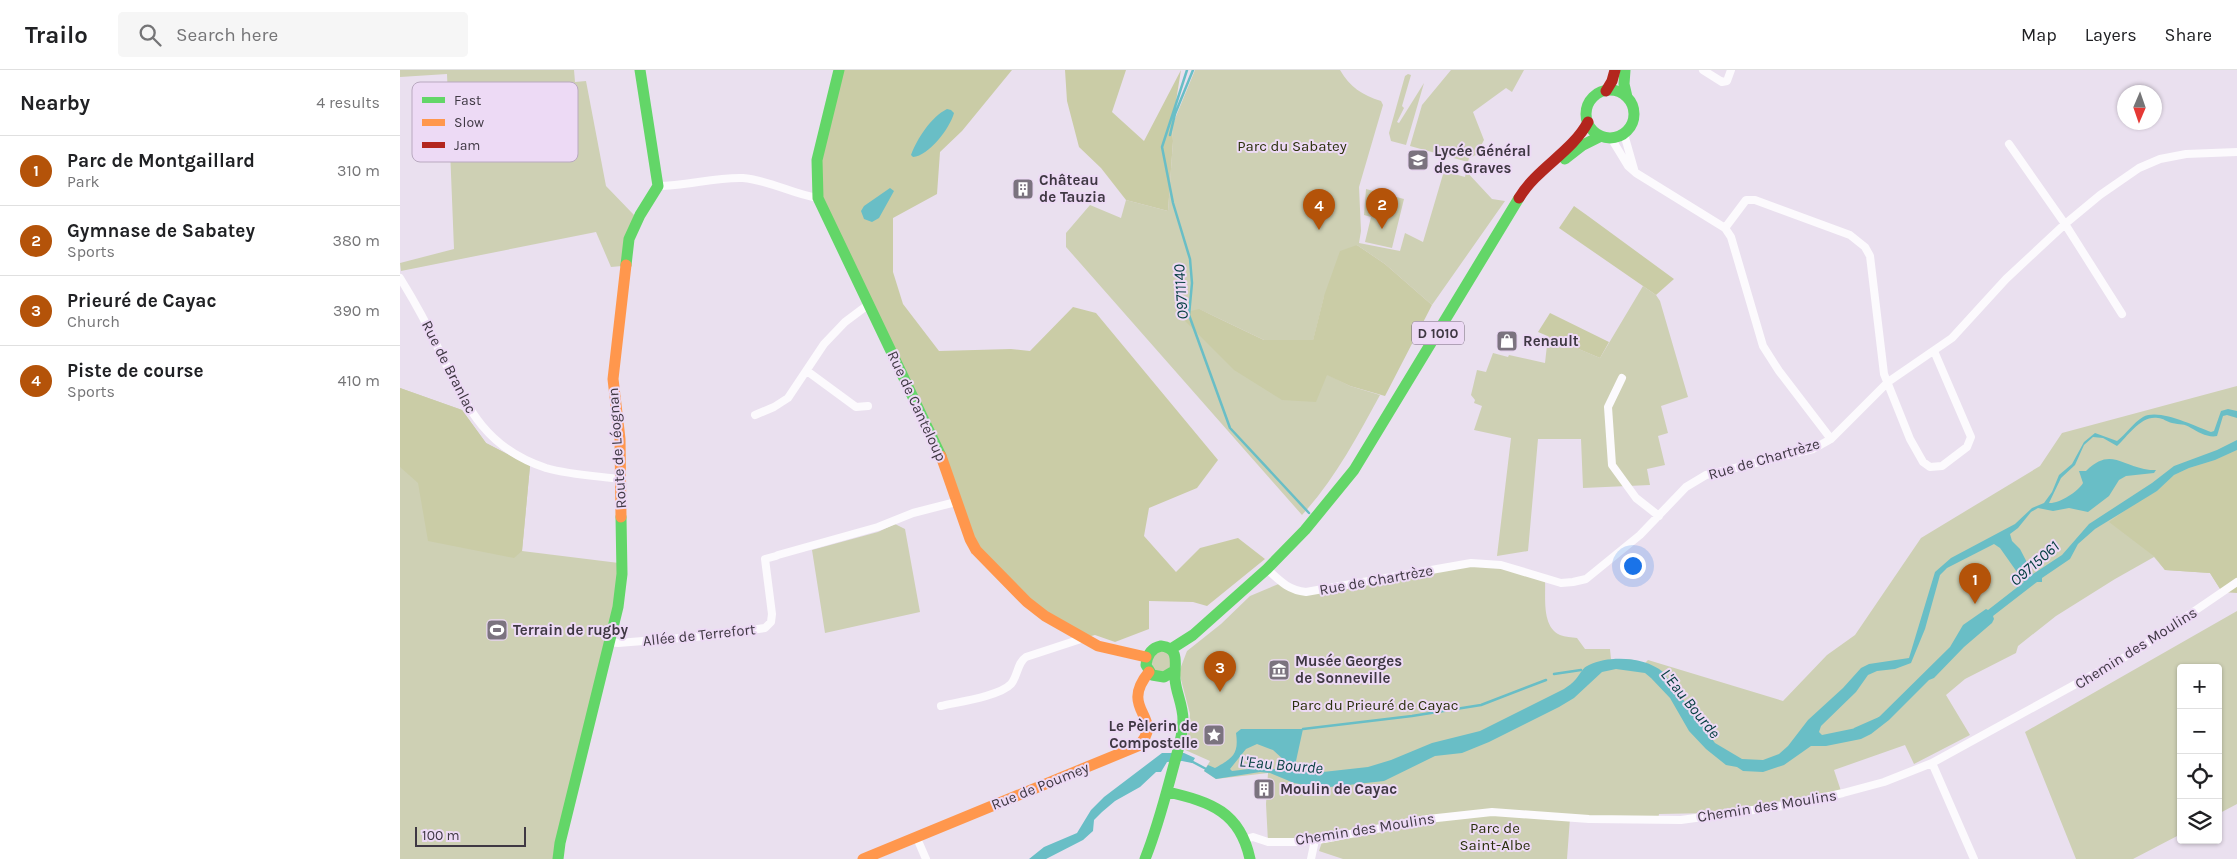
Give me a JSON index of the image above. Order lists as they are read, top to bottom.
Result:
{
  "streets": {
    "street": [
      "D 1010",
      "Rue de Branlac",
      "Rue de Canteloup",
      "Route de Léognan",
      "Rue de Chartrèze",
      "Allée de Terrefort",
      "Chemin des Moulins",
      "Rue de Poumey"
    ]
  },
  "crossings": [
    ["D 1010", "Rue de Canteloup"],
    ["D 1010", "Rue de Chartrèze"],
    ["D 1010", "Rue de Poumey"],
    ["Rue de Branlac", "Route de Léognan"],
    ["Rue de Canteloup", "Allée de Terrefort"],
    ["Rue de Canteloup", "Rue de Poumey"],
    ["Route de Léognan", "Allée de Terrefort"]
  ],
  "water": ["O9711140", "O9715061", "L'Eau Bourde"],
  "parks": ["Parc du Sabatey", "Parc du Prieuré de Cayac", "Parc de Saint-Albe"],
  "places": {
    "school or university": ["Lycée Général des Graves"],
    "building": ["Château de Tauzia", "Moulin de Cayac"],
    "shop": ["Renault"],
    "sports": ["Terrain de rugby"],
    "museum": ["Musée Georges de Sonneville"],
    "place": ["Le Pèlerin de Compostelle"]
  },
  "legend": ["Fast", "Slow", "Jam"],
  "scale_bar": "100 m",
  "north": "bottom",
  "page": {
    "header": "Trailo",
    "search": "Search here",
    "nav": ["Map", "Layers", "Share"],
    "heading": ["Nearby", "4 results"],
    "list": [
      {
        "mark": "1",
        "name": "Parc de Montgaillard",
        "note": "Park",
        "value": "310 m"
      },
      {
        "mark": "2",
        "name": "Gymnase de Sabatey",
        "note": "Sports",
        "value": "380 m"
      },
      {
        "mark": "3",
        "name": "Prieuré de Cayac",
        "note": "Church",
        "value": "390 m"
      },
      {
        "mark": "4",
        "name": "Piste de course",
        "note": "Sports",
        "value": "410 m"
      }
    ],
    "pins": [
      "2",
      "4",
      "1",
      "3"
    ],
    "map_buttons": ["+", "−"],
    "scale": "100 m"
  }
}
